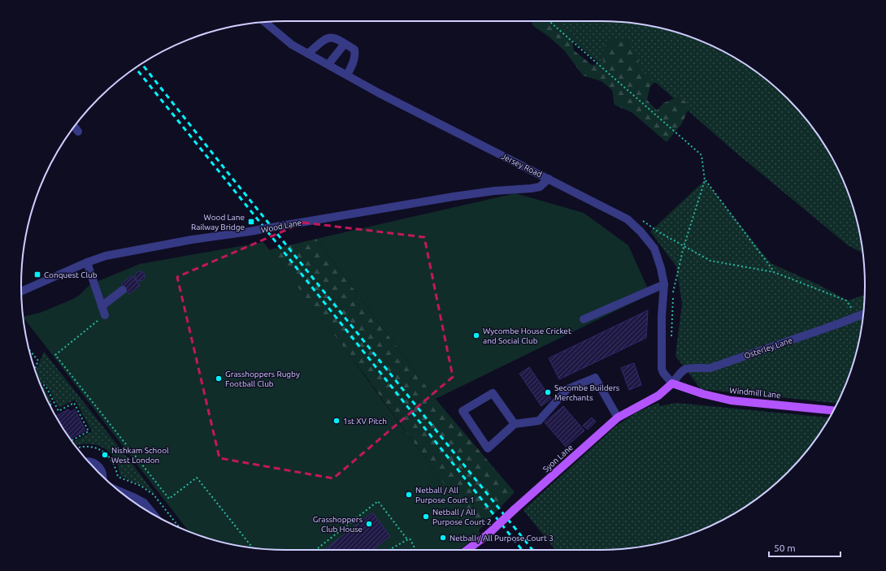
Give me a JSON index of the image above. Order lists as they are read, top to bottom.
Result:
{
  "streets": {
    "main road": ["Windmill Lane", "Syon Lane"],
    "street": ["Jersey Road", "Wood Lane", "Osterley Lane"]
  },
  "crossings": [
    ["Jersey Road", "Wood Lane"],
    ["Jersey Road", "Osterley Lane"],
    ["Jersey Road", "Windmill Lane"],
    ["Jersey Road", "Syon Lane"],
    ["Osterley Lane", "Windmill Lane"],
    ["Osterley Lane", "Syon Lane"],
    ["Windmill Lane", "Syon Lane"]
  ],
  "places": {
    "transit": ["Wood Lane Railway Bridge", "Conquest Club"],
    "other": [
      "Wycombe House Cricket and Social Club",
      "Grasshoppers Rugby Football Club",
      "Secombe Builders Merchants",
      "1st XV Pitch",
      "Nishkam School West London",
      "Netball / All Purpose Court 1",
      "Netball / All Purpose Court 2",
      "Grasshoppers Club House",
      "Netball / All Purpose Court 3"
    ]
  },
  "scale_bar": "50 m"
}
